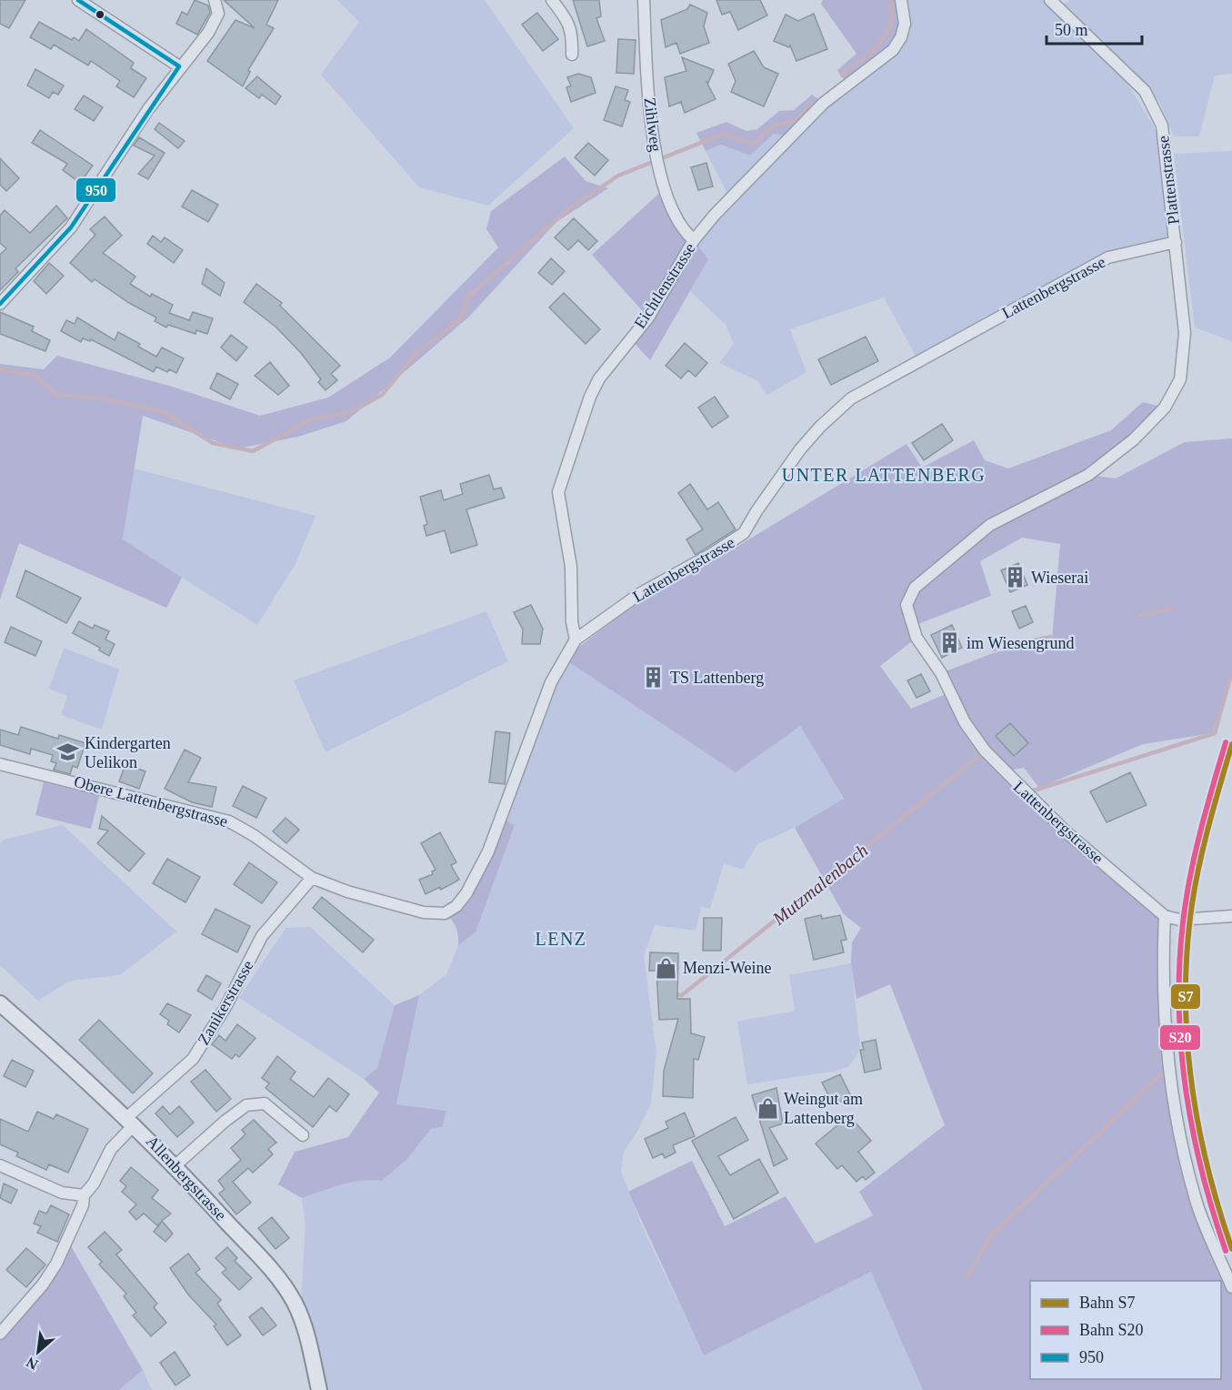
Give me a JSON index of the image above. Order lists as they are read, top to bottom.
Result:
{
  "streets": {
    "street": [
      "Zihlweg",
      "Plattenstrasse",
      "Eichtlenstrasse",
      "Lattenbergstrasse",
      "Obere Lattenbergstrasse",
      "Zanikerstrasse",
      "Allenbergstrasse"
    ]
  },
  "crossings": [
    ["Zihlweg", "Eichtlenstrasse"],
    ["Plattenstrasse", "Lattenbergstrasse"],
    ["Eichtlenstrasse", "Lattenbergstrasse"],
    ["Lattenbergstrasse", "Obere Lattenbergstrasse"],
    ["Obere Lattenbergstrasse", "Zanikerstrasse"],
    ["Zanikerstrasse", "Allenbergstrasse"]
  ],
  "districts": ["UNTER LATTENBERG", "LENZ"],
  "water": ["Mutzmalenbach"],
  "places": {
    "building": ["Wieserai", "im Wiesengrund", "TS Lattenberg"],
    "school or university": ["Kindergarten Uelikon"],
    "shop": ["Menzi-Weine", "Weingut am Lattenberg"]
  },
  "lines": ["transit line 950", "rail line S20", "rail line S7"],
  "legend": ["Bahn S7", "Bahn S20", "950"],
  "scale_bar": "50 m",
  "north": "bottom left"
}
